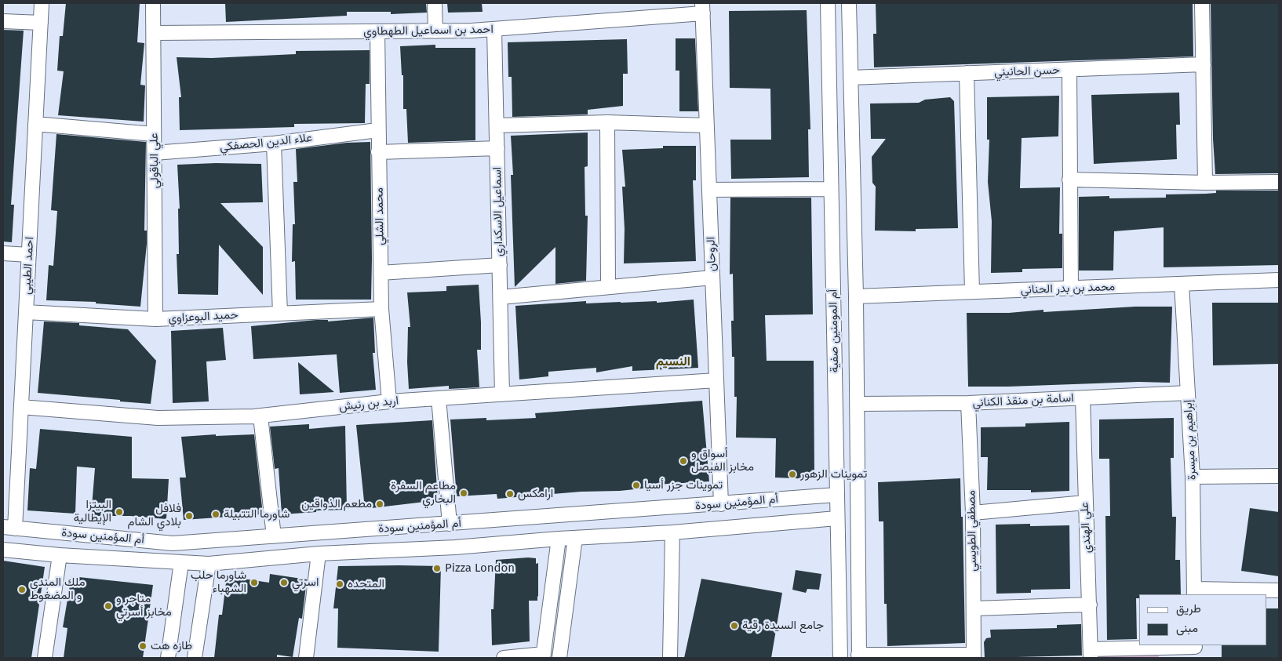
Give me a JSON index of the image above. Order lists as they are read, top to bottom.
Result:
{
  "streets": {
    "street": [
      "احمد بن اسماعيل الطهطاوي",
      "حسن الحانيني",
      "علاء الدين الحصفكي",
      "علي الباقولي",
      "اسماعيل الاسكداري",
      "محمد الشلي",
      "الروحان",
      "احمد الطيبي",
      "محمد بن بدر الحناني",
      "حميد البوعزاوي",
      "أم المومنين صفية",
      "اسامة بن منقذ الكناني",
      "اربد بن رنيش",
      "إبراهيم بن ميسرة",
      "أم المؤمنين سودة",
      "علي الهندي",
      "مصطفي الطويسي"
    ]
  },
  "crossings": [
    ["احمد بن اسماعيل الطهطاوي", "علي الباقولي"],
    ["احمد بن اسماعيل الطهطاوي", "اسماعيل الاسكداري"],
    ["احمد بن اسماعيل الطهطاوي", "محمد الشلي"],
    ["احمد بن اسماعيل الطهطاوي", "الروحان"],
    ["حسن الحانيني", "أم المومنين صفية"],
    ["علاء الدين الحصفكي", "علي الباقولي"],
    ["علاء الدين الحصفكي", "محمد الشلي"],
    ["علي الباقولي", "حميد البوعزاوي"],
    ["اسماعيل الاسكداري", "اربد بن رنيش"],
    ["محمد الشلي", "حميد البوعزاوي"],
    ["محمد الشلي", "اربد بن رنيش"],
    ["الروحان", "اربد بن رنيش"],
    ["الروحان", "أم المؤمنين سودة"],
    ["احمد الطيبي", "حميد البوعزاوي"],
    ["احمد الطيبي", "اربد بن رنيش"],
    ["احمد الطيبي", "أم المؤمنين سودة"],
    ["محمد بن بدر الحناني", "أم المومنين صفية"],
    ["محمد بن بدر الحناني", "إبراهيم بن ميسرة"],
    ["أم المومنين صفية", "اسامة بن منقذ الكناني"],
    ["أم المومنين صفية", "أم المؤمنين سودة"],
    ["اسامة بن منقذ الكناني", "إبراهيم بن ميسرة"],
    ["اسامة بن منقذ الكناني", "علي الهندي"],
    ["اسامة بن منقذ الكناني", "مصطفي الطويسي"]
  ],
  "districts": ["النسيم"],
  "places": [
    "أسواق و مخابز الفيصل",
    "تموينات الزهور",
    "تموينات جزر أسيا",
    "مطاعم السفرة البخاري",
    "ارامكس",
    "مطعم الذواقين",
    "البيتزا الإيطالية",
    "شاورما التتبيلة",
    "فلافل بلادي الشام",
    "Pizza London",
    "شاورما حلب الشهباء",
    "اسرتي",
    "المتحده",
    "ملك المندي و المضغوط",
    "متاجر و مخابز أسرتي",
    "جامع السيدة رقية",
    "طازه هت"
  ],
  "legend": ["طريق", "مبنى"]
}
